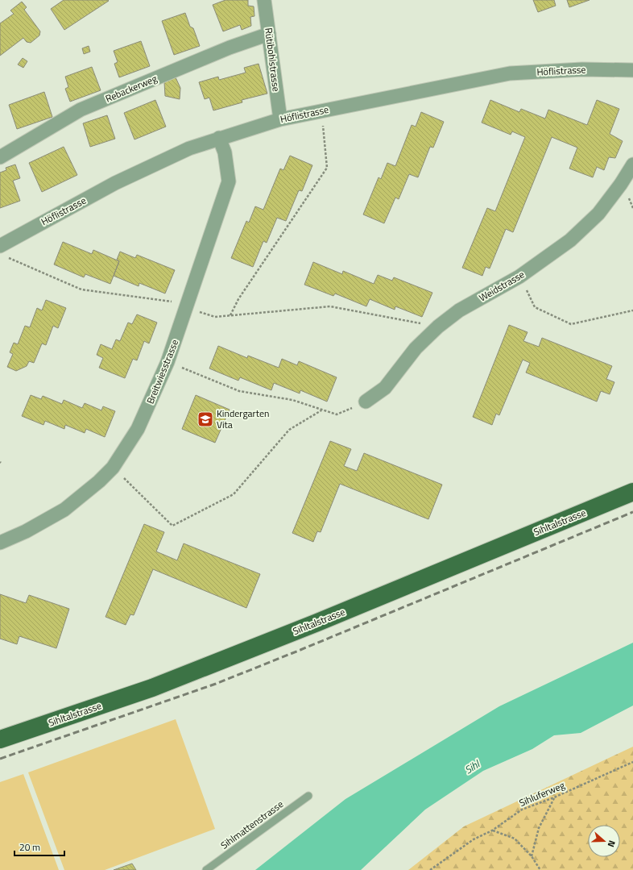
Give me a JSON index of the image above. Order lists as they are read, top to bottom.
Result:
{
  "streets": {
    "main road": ["Sihltalstrasse"],
    "street": [
      "Rütibohlstrasse",
      "Höflistrasse",
      "Rebackerweg",
      "Weidstrasse",
      "Breitwiesstrasse"
    ],
    "lane": ["Sihlmattenstrasse"],
    "path": ["Sihluferweg"]
  },
  "crossings": [
    ["Rütibohlstrasse", "Höflistrasse"],
    ["Rütibohlstrasse", "Rebackerweg"],
    ["Höflistrasse", "Breitwiesstrasse"]
  ],
  "water": ["Sihl"],
  "places": {
    "school or university": ["Kindergarten Vita"]
  },
  "scale_bar": "20 m",
  "north": "right"
}
